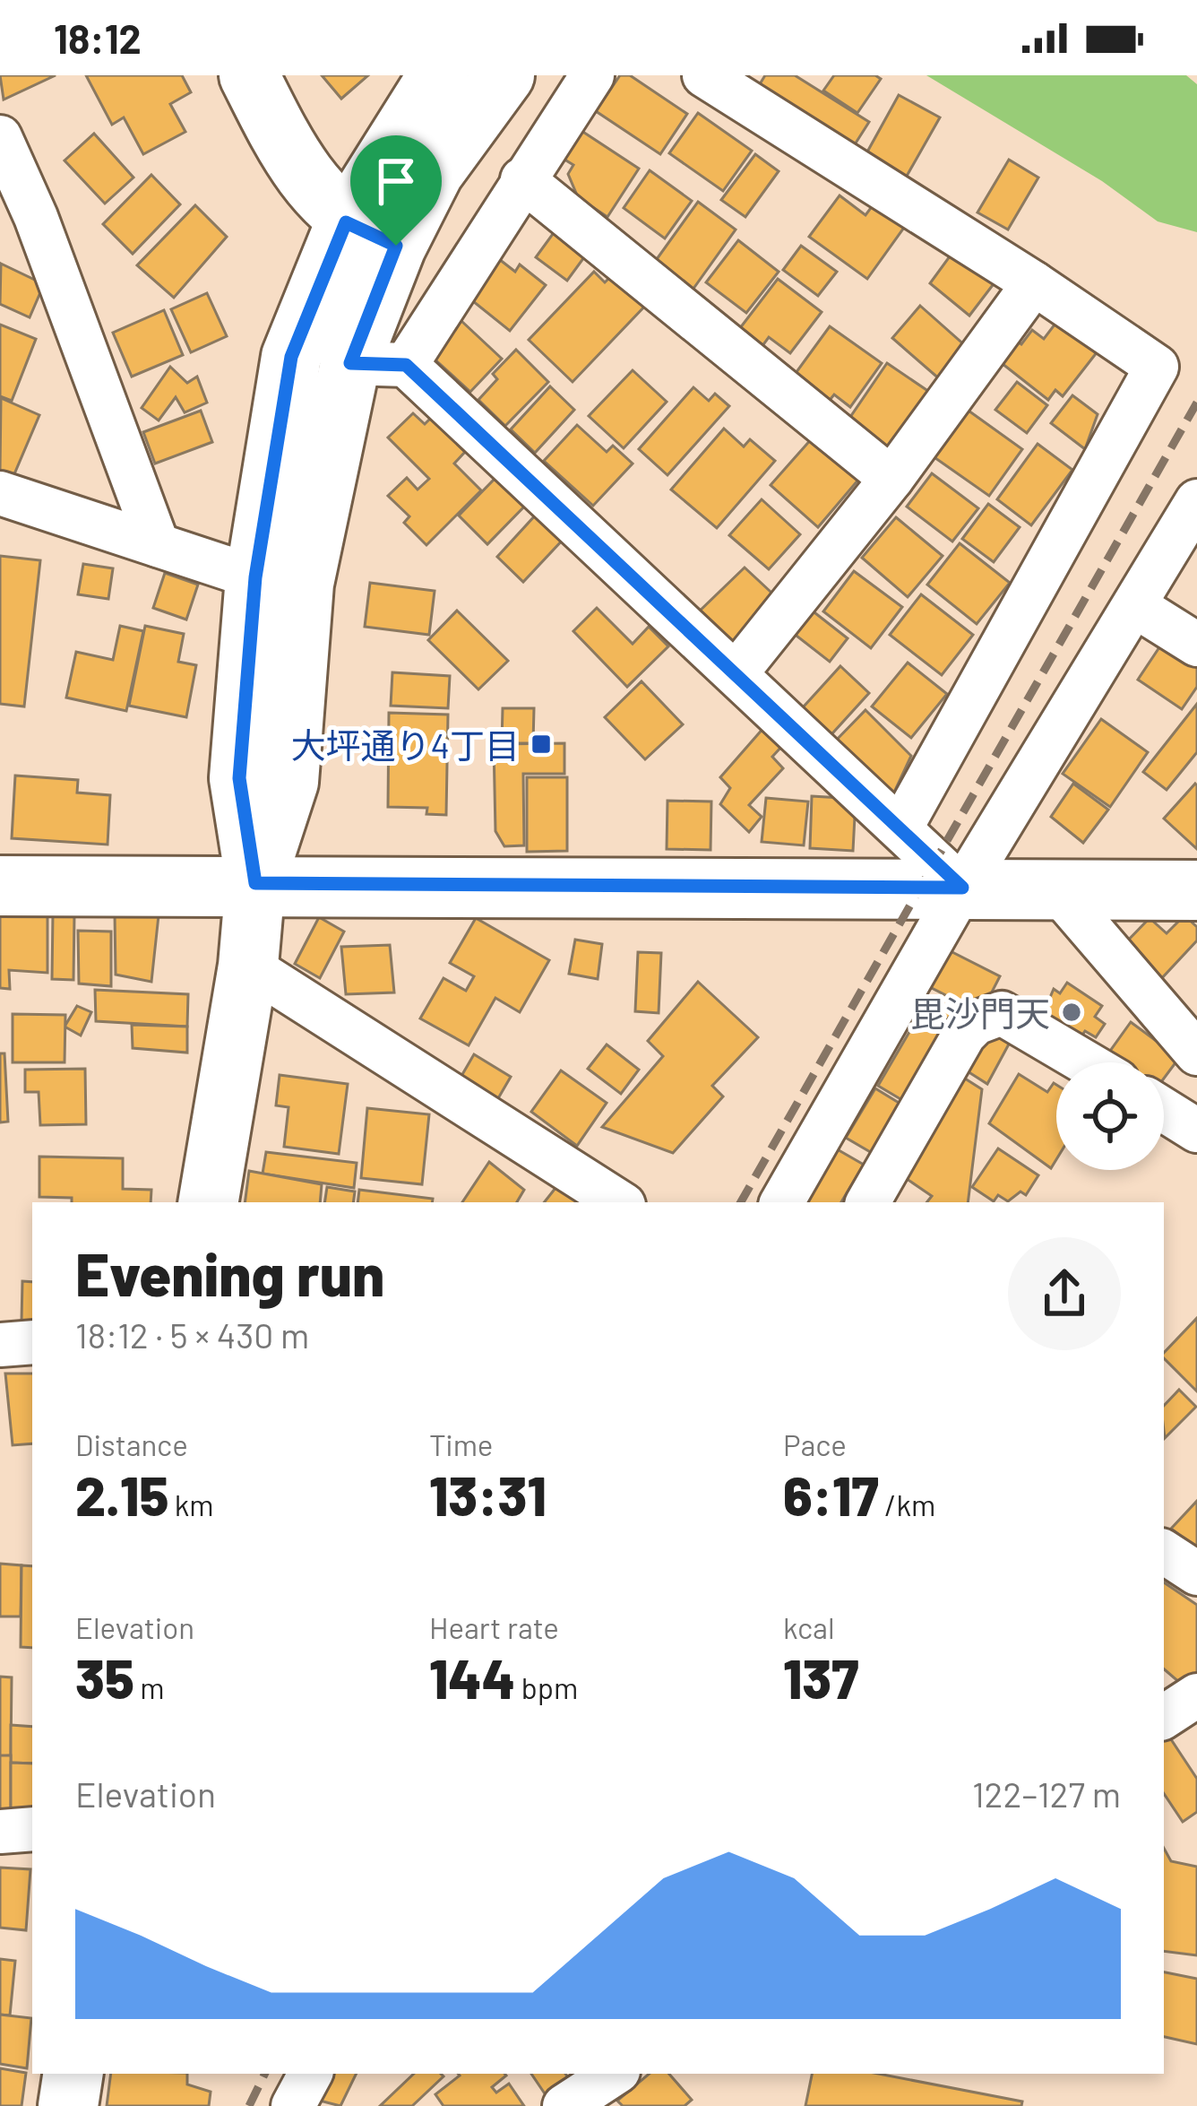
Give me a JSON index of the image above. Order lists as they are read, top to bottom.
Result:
{
  "places": {
    "transit": ["大坪通り4丁目"],
    "other": ["毘沙門天"]
  },
  "page": {
    "status": "18:12",
    "heading": ["Evening run", "18:12 · 5 × 430 m"],
    "stats": [
      ["Distance", "2.15 km"],
      ["Time", "13:31"],
      ["Pace", "6:17 /km"],
      ["Elevation", "35 m"],
      ["Heart rate", "144 bpm"],
      ["kcal", "137"]
    ],
    "chart": ["Elevation", "122–127 m"]
  }
}
